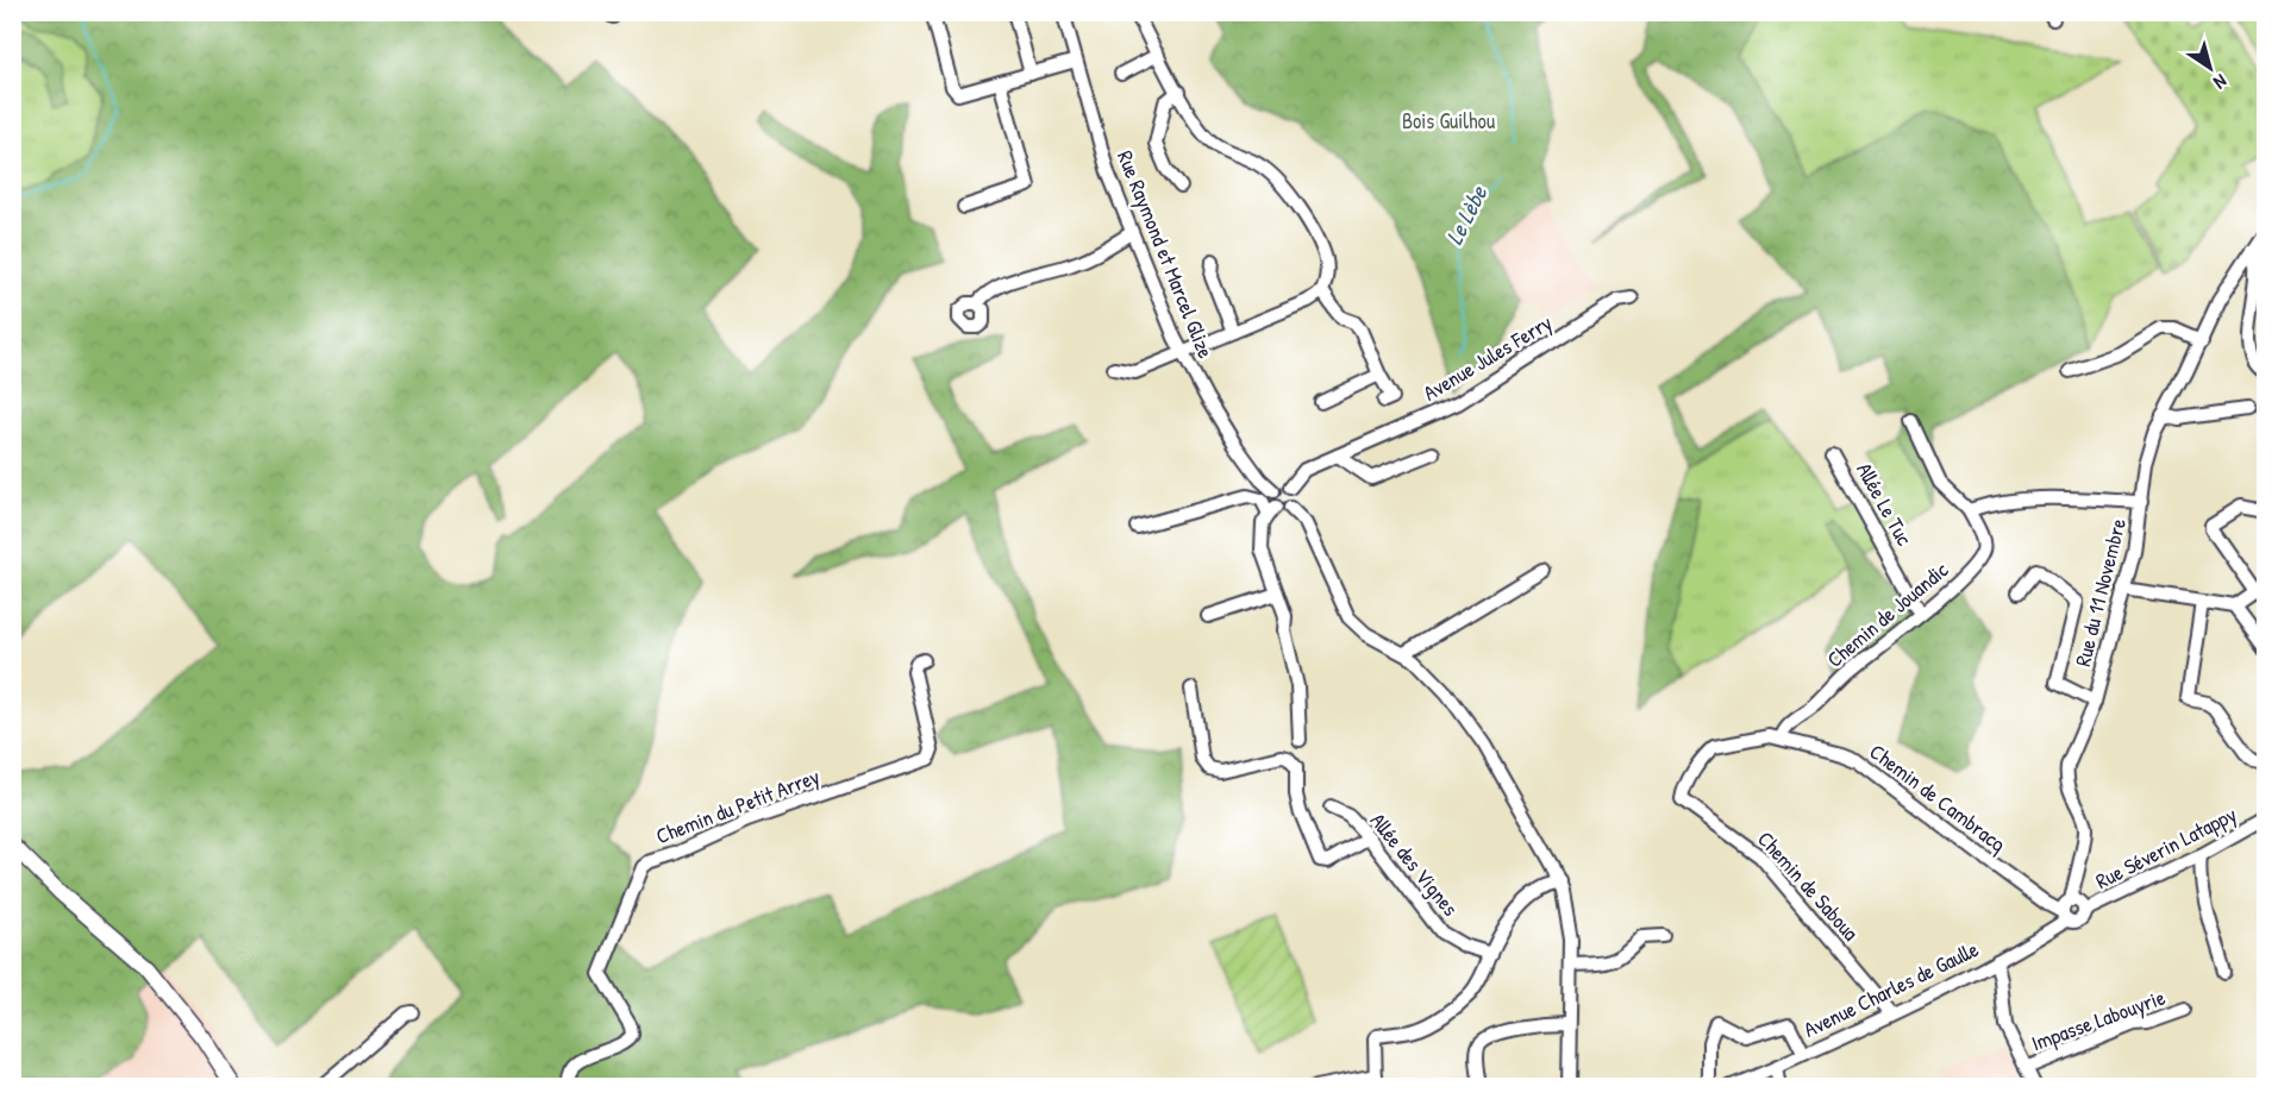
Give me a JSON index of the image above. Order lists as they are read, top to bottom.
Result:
{
  "streets": {
    "street": [
      "Rue Raymond et Marcel Glize",
      "Avenue Jules Ferry",
      "Allée Le Tuc",
      "Rue du 11 Novembre",
      "Chemin de Jouandic",
      "Chemin de Cambracq",
      "Chemin du Petit Arrey",
      "Rue Séverin Latappy",
      "Allée des Vignes",
      "Chemin de Saboua",
      "Avenue Charles de Gaulle",
      "Impasse Labouyrie"
    ]
  },
  "crossings": [
    ["Rue Raymond et Marcel Glize", "Avenue Jules Ferry"],
    ["Allée Le Tuc", "Chemin de Jouandic"],
    ["Rue du 11 Novembre", "Chemin de Cambracq"],
    ["Rue du 11 Novembre", "Rue Séverin Latappy"],
    ["Rue du 11 Novembre", "Avenue Charles de Gaulle"],
    ["Chemin de Jouandic", "Chemin de Cambracq"],
    ["Chemin de Cambracq", "Rue Séverin Latappy"],
    ["Chemin de Cambracq", "Chemin de Saboua"],
    ["Chemin de Cambracq", "Avenue Charles de Gaulle"],
    ["Rue Séverin Latappy", "Avenue Charles de Gaulle"],
    ["Chemin de Saboua", "Avenue Charles de Gaulle"]
  ],
  "water": ["Le Lèbe"],
  "parks": ["Bois Guilhou"],
  "north": "bottom right"
}
